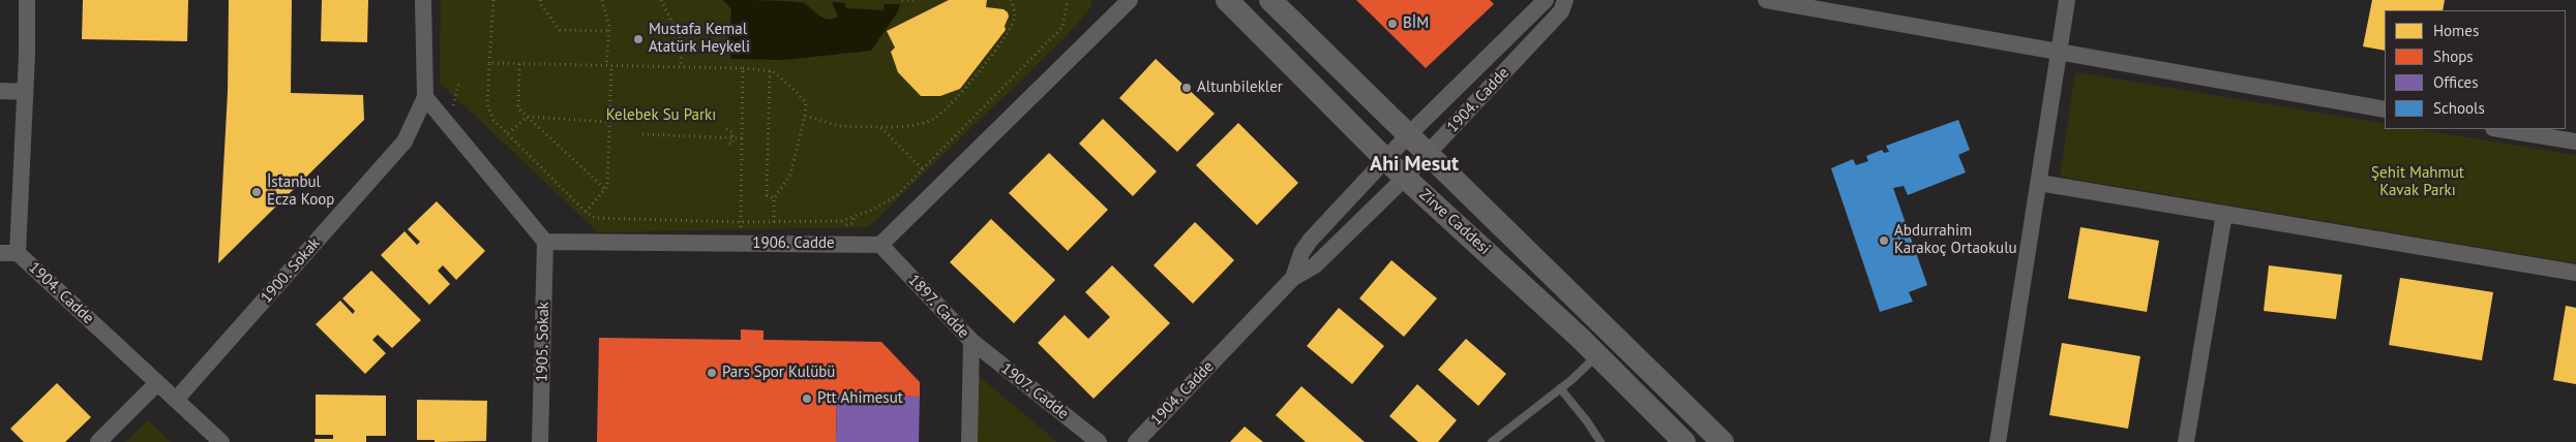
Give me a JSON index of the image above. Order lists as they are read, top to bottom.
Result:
{
  "streets": {
    "main road": ["Zirve Caddesi"],
    "street": [
      "1904. Cadde",
      "1906. Cadde",
      "1900. Sokak",
      "1897. Cadde",
      "1905. Sokak",
      "1907. Cadde"
    ]
  },
  "crossings": [
    ["1904. Cadde", "Zirve Caddesi"],
    ["1904. Cadde", "1900. Sokak"],
    ["1906. Cadde", "1897. Cadde"],
    ["1906. Cadde", "1905. Sokak"],
    ["1897. Cadde", "1907. Cadde"]
  ],
  "districts": ["Ahi Mesut"],
  "parks": ["Kelebek Su Parkı", "Şehit Mahmut Kavak Parkı"],
  "places": [
    "BİM",
    "Mustafa Kemal Atatürk Heykeli",
    "Altunbilekler",
    "İstanbul Ecza Koop",
    "Abdurrahim Karakoç Ortaokulu",
    "Pars Spor Kulübü",
    "Ptt Ahimesut"
  ],
  "legend": [
    "Homes",
    "Shops",
    "Offices",
    "Schools"
  ]
}
